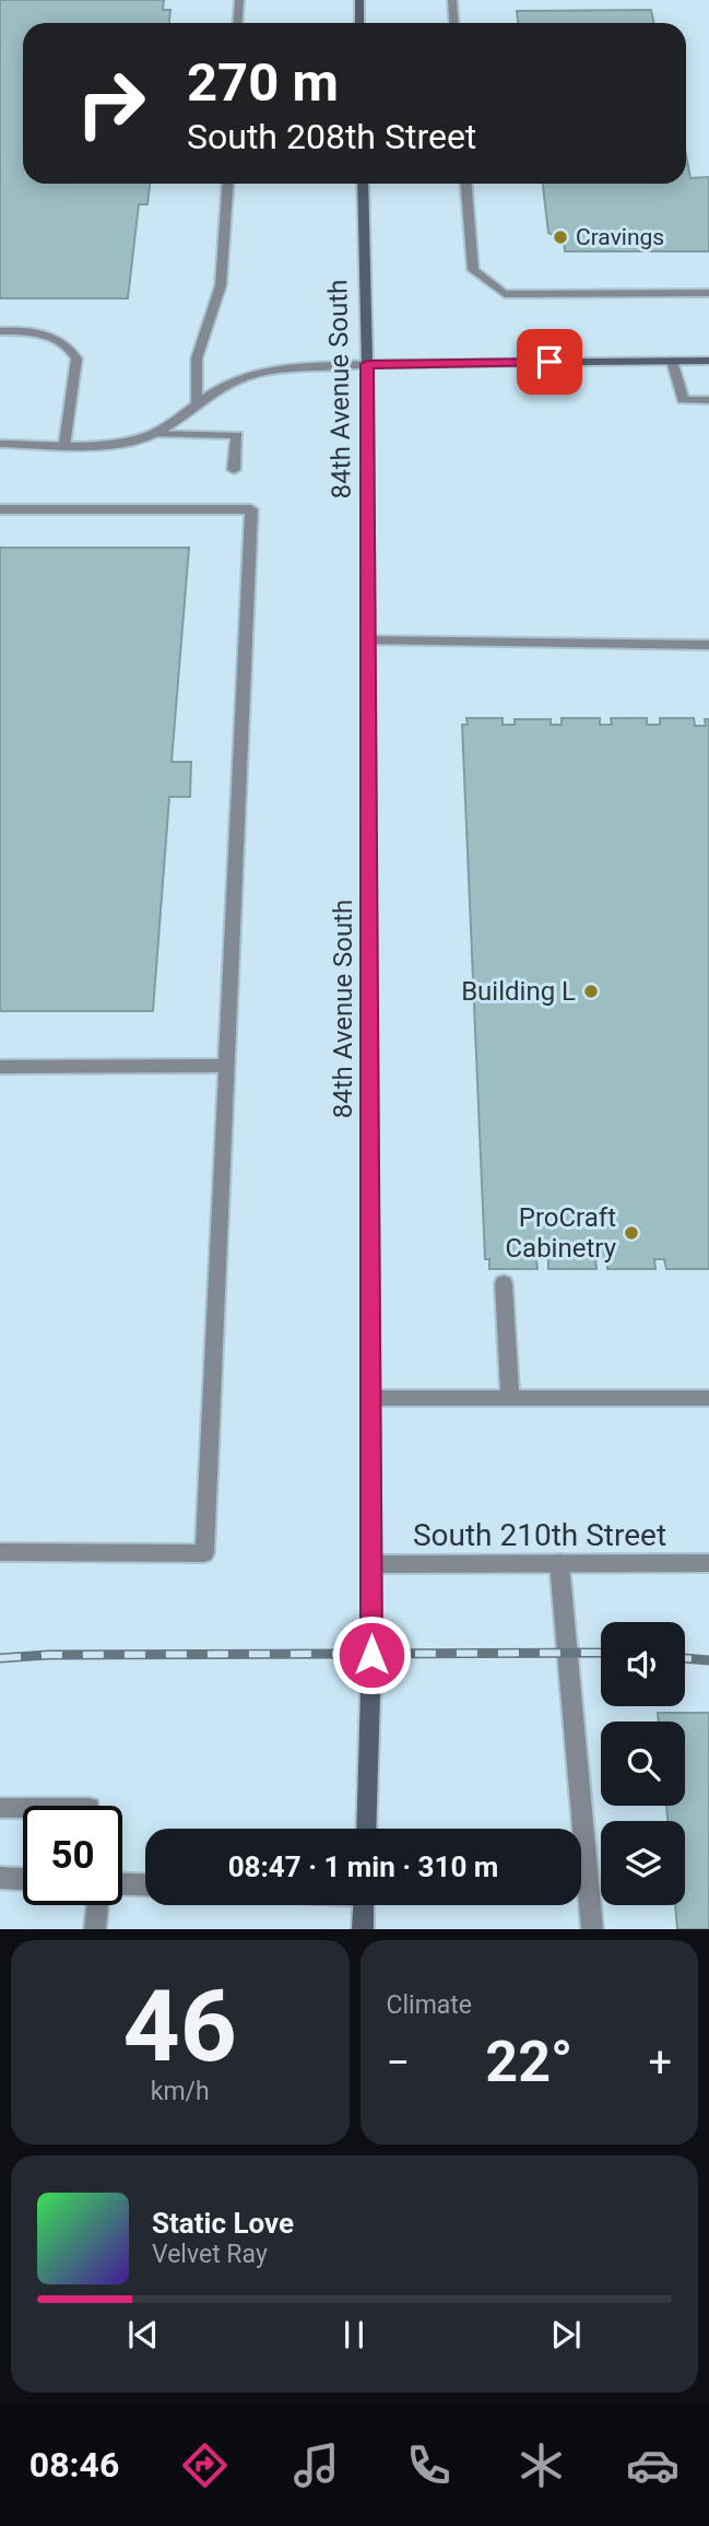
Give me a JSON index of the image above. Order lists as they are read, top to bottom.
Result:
{
  "streets": {
    "main road": ["84th Avenue South"],
    "street": ["South 210th Street"]
  },
  "crossings": [
    ["84th Avenue South", "South 210th Street"]
  ],
  "places": ["Cravings", "Building L", "ProCraft Cabinetry"],
  "page": {
    "turn": ["270 m", "South 208th Street"],
    "limit": "50",
    "trip": "08:47 · 1 min · 310 m",
    "tile": [
      ["46", "km/h"],
      "Climate"
    ],
    "heat": ["−", "22°", "+"],
    "song": ["Static Love", "Velvet Ray"],
    "tabs": "08:46"
  }
}
